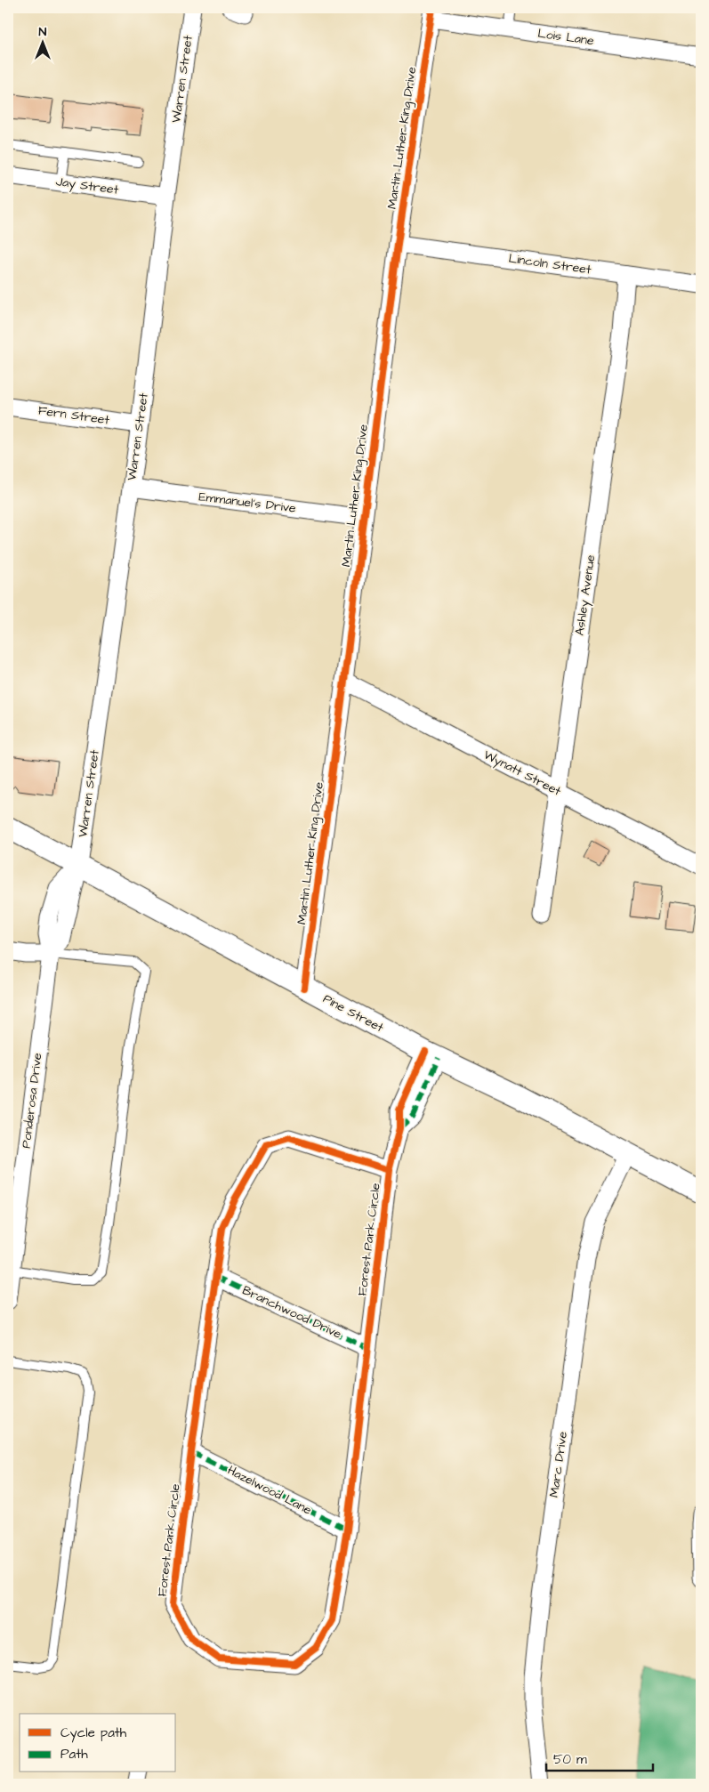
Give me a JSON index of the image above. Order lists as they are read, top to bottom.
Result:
{
  "streets": {
    "street": [
      "Lois Lane",
      "Warren Street",
      "Martin Luther King Drive",
      "Jay Street",
      "Lincoln Street",
      "Fern Street",
      "Emmanuel's Drive",
      "Ashley Avenue",
      "Wynatt Street",
      "Pine Street",
      "Ponderosa Drive",
      "Forest Park Circle",
      "Branchwood Drive",
      "Marc Drive",
      "Hazelwood Lane"
    ]
  },
  "crossings": [
    ["Lois Lane", "Martin Luther King Drive"],
    ["Warren Street", "Jay Street"],
    ["Warren Street", "Fern Street"],
    ["Warren Street", "Emmanuel's Drive"],
    ["Warren Street", "Pine Street"],
    ["Warren Street", "Ponderosa Drive"],
    ["Martin Luther King Drive", "Lincoln Street"],
    ["Martin Luther King Drive", "Emmanuel's Drive"],
    ["Martin Luther King Drive", "Wynatt Street"],
    ["Martin Luther King Drive", "Pine Street"],
    ["Lincoln Street", "Ashley Avenue"],
    ["Ashley Avenue", "Wynatt Street"],
    ["Pine Street", "Ponderosa Drive"],
    ["Pine Street", "Forest Park Circle"],
    ["Pine Street", "Marc Drive"],
    ["Forest Park Circle", "Branchwood Drive"],
    ["Forest Park Circle", "Hazelwood Lane"]
  ],
  "legend": ["Cycle path", "Path"],
  "scale_bar": "50 m",
  "north": "top"
}
